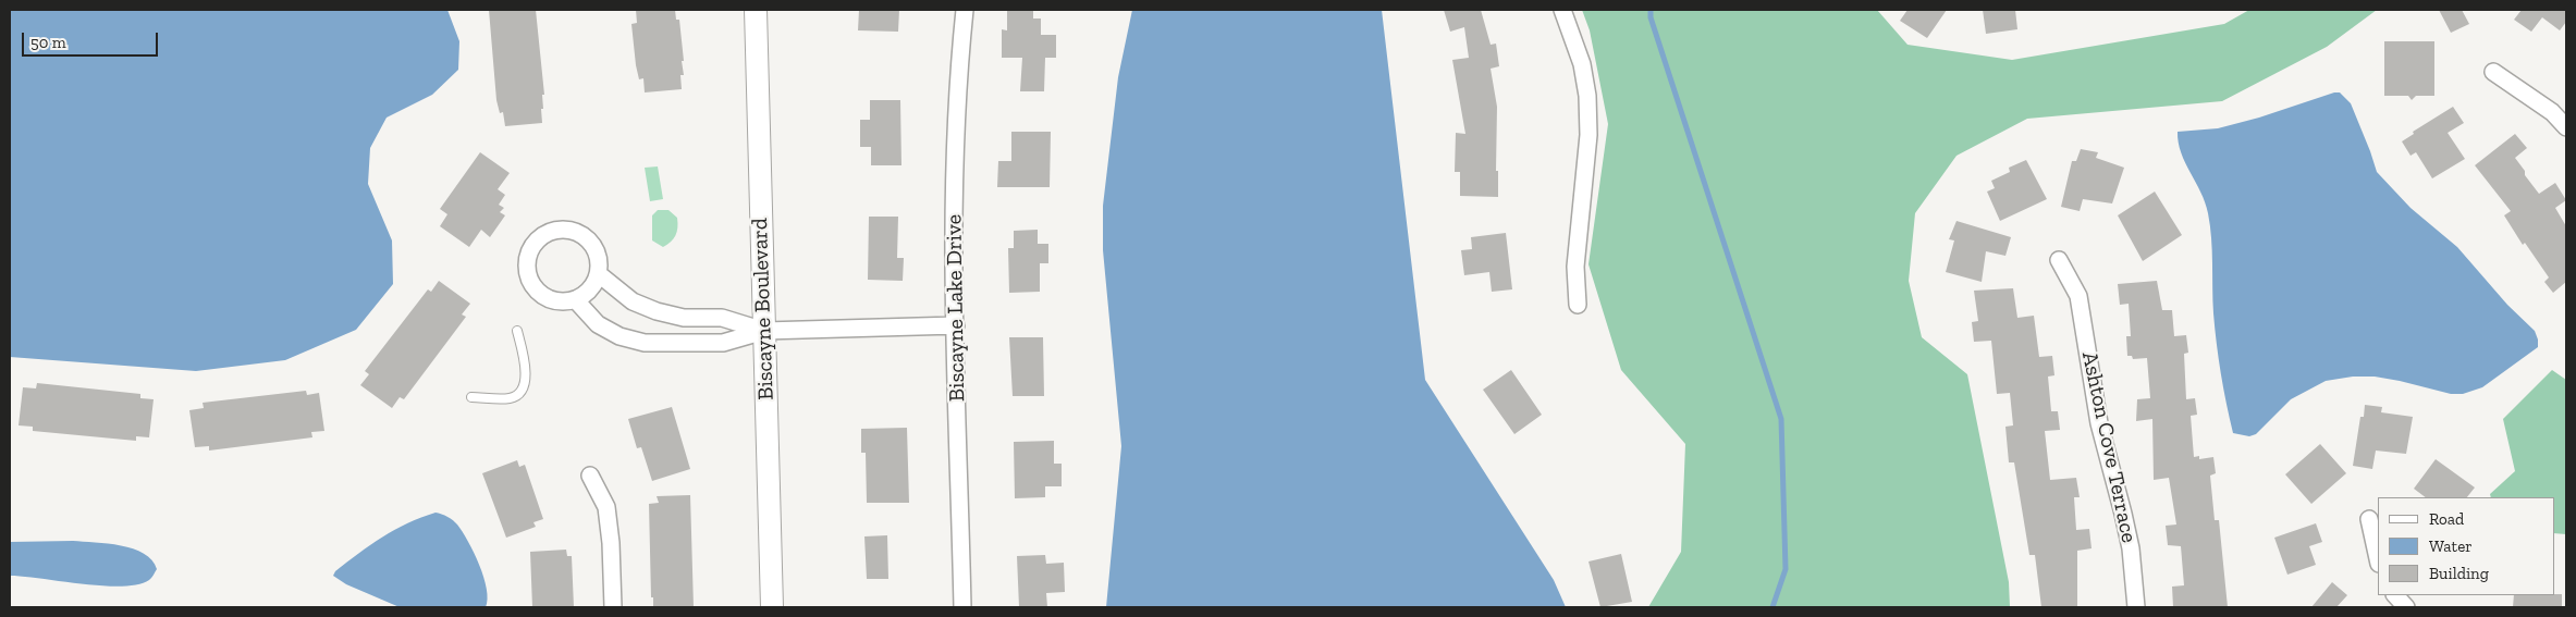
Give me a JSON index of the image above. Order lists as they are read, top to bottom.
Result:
{
  "streets": {
    "street": ["Biscayne Lake Drive", "Biscayne Boulevard", "Ashton Cove Terrace"]
  },
  "legend": ["Road", "Water", "Building"],
  "scale_bar": "50 m"
}
